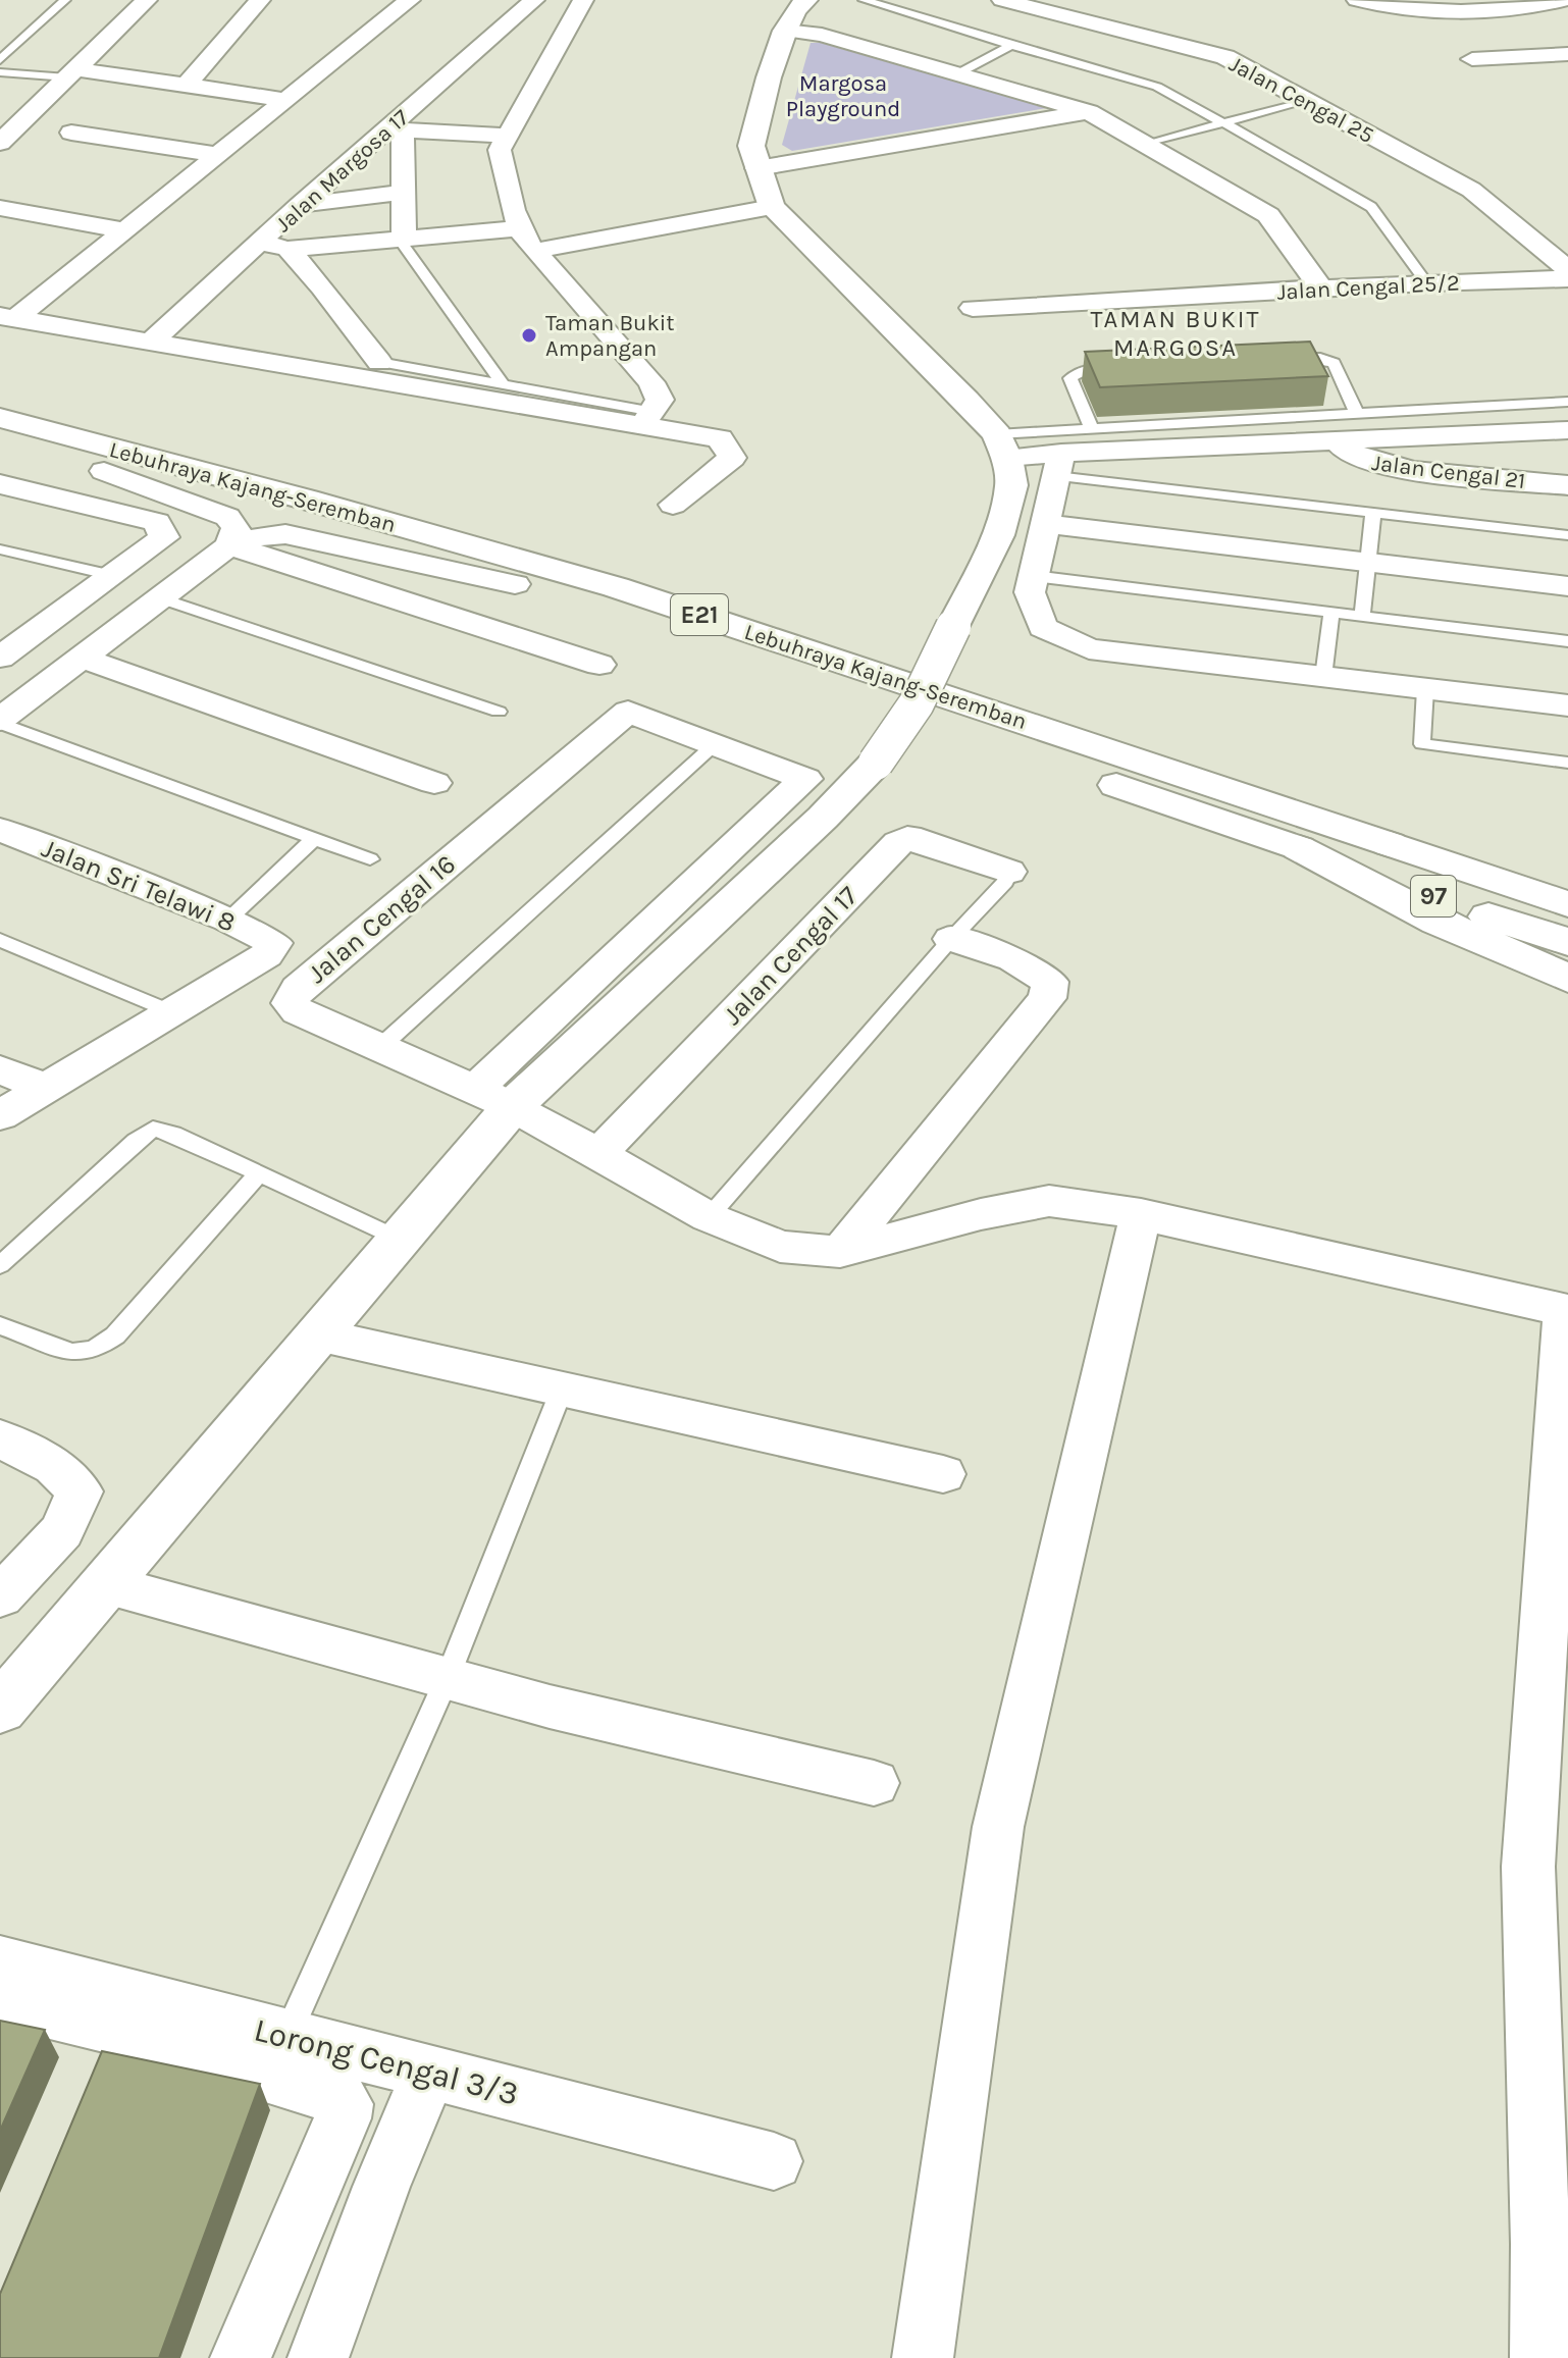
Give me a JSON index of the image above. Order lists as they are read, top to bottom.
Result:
{
  "streets": {
    "main road": ["Lebuhraya Kajang-Seremban", "E21", "97"],
    "street": [
      "Jalan Cengal 25",
      "Jalan Margosa 17",
      "Jalan Cengal 25/2",
      "Jalan Cengal 21",
      "Jalan Sri Telawi 8",
      "Jalan Cengal 16",
      "Jalan Cengal 17",
      "Lorong Cengal 3/3"
    ]
  },
  "crossings": [
    ["Lebuhraya Kajang-Seremban", "97"],
    ["Jalan Cengal 16", "Jalan Cengal 17"]
  ],
  "districts": ["TAMAN BUKIT MARGOSA"],
  "parks": ["Margosa Playground"],
  "places": ["Taman Bukit Ampangan"]
}
